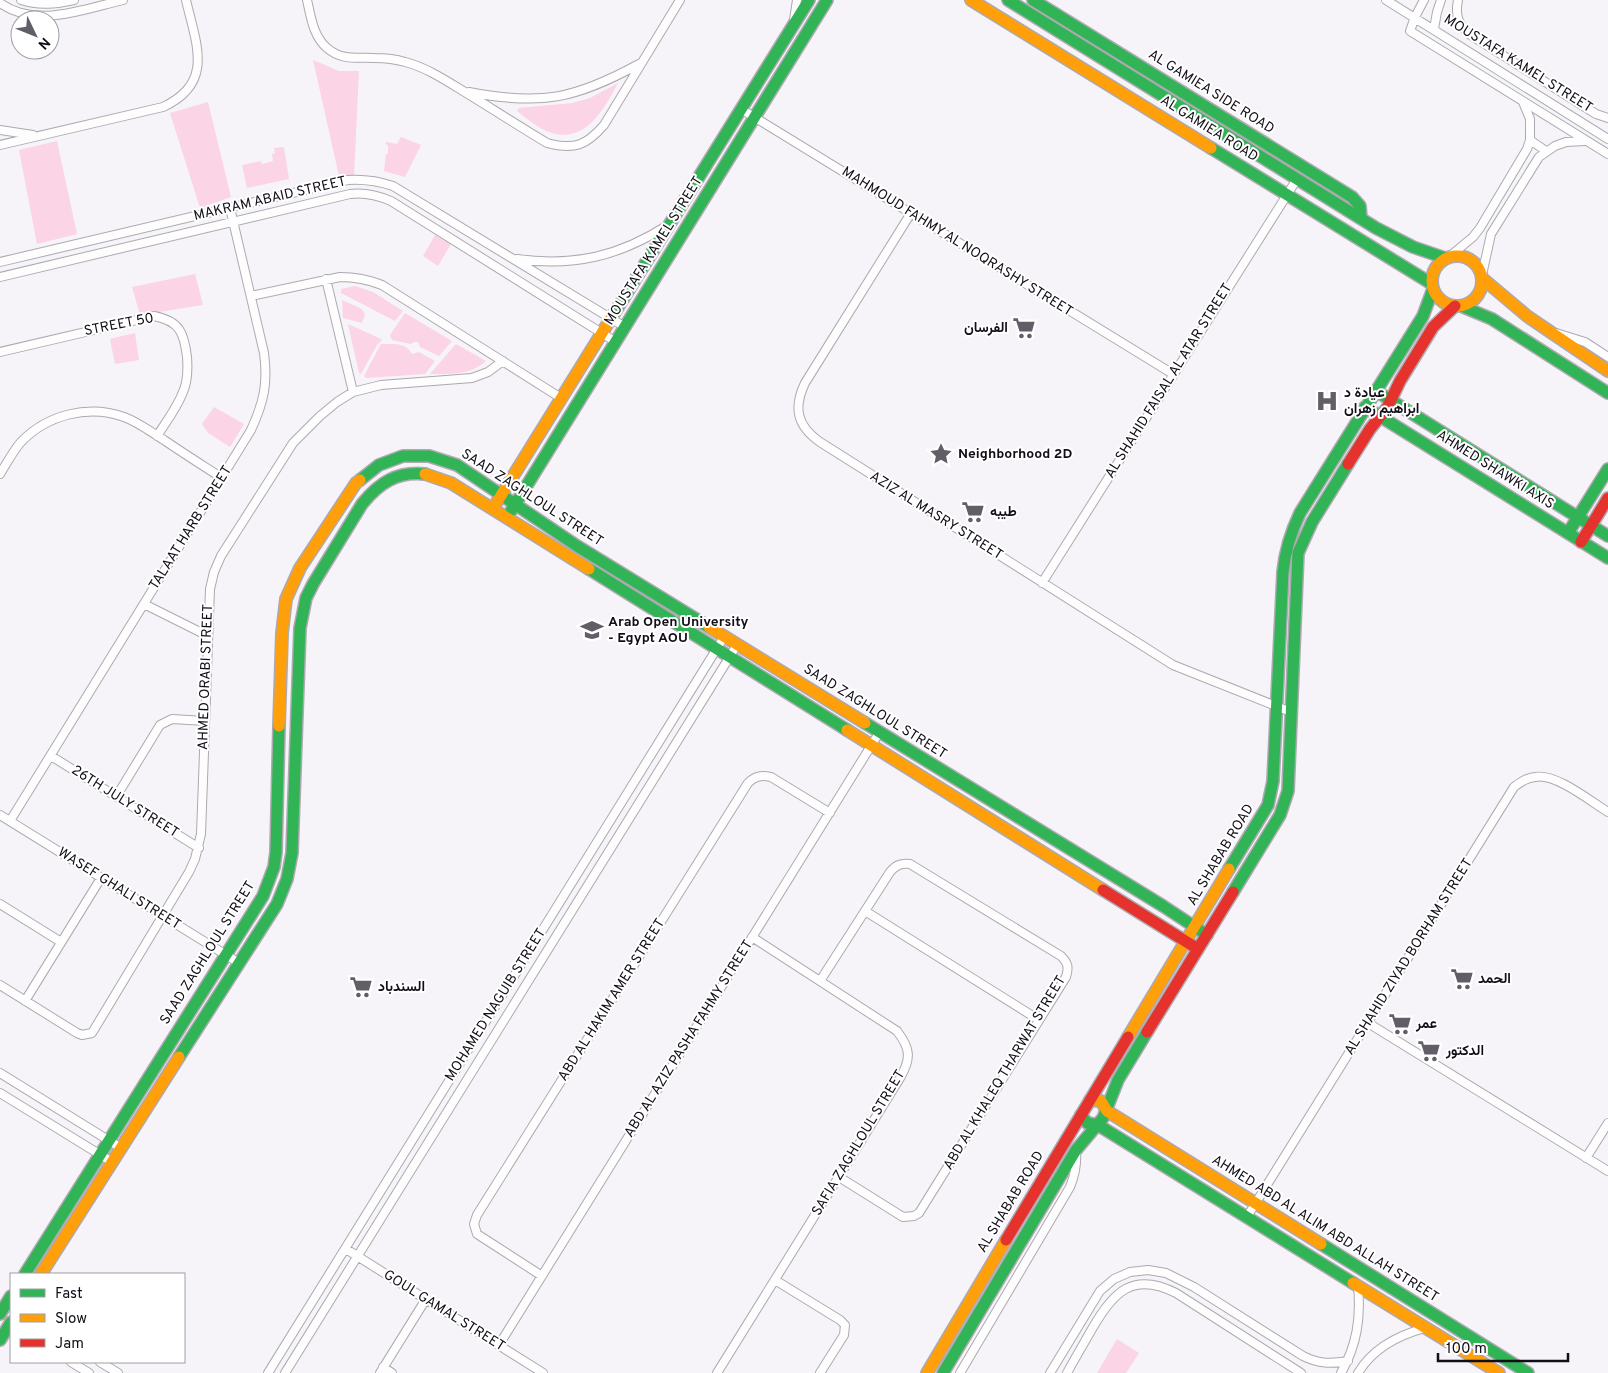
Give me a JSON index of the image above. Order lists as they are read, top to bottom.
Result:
{
  "streets": {
    "street": [
      "MOUSTAFA KAMEL STREET",
      "AL GAMIEA SIDE ROAD",
      "AL GAMIEA ROAD",
      "MAKRAM ABAID STREET",
      "MAHMOUD FAHMY AL NOQRASHY STREET",
      "STREET 50",
      "AL SHAHID FAISAL AL ATAR STREET",
      "AHMED SHAWKI AXIS",
      "SAAD ZAGHLOUL STREET",
      "AZIZ AL MASRY STREET",
      "TALAAT HARB STREET",
      "AHMED ORABI STREET",
      "26TH JULY STREET",
      "AL SHABAB ROAD",
      "WASEF GHALI STREET",
      "AL SHAHID ZIYAD BORHAM STREET",
      "ABD AL HAKIM AMER STREET",
      "MOHAMED NAGUIB STREET",
      "ABD AL AZIZ PASHA FAHMY STREET",
      "ABD AL KHALEQ THARWAT STREET",
      "SAFIA ZAGHLOUL STREET",
      "AHMED ABD AL ALIM ABD ALLAH STREET",
      "GOUL GAMAL STREET"
    ]
  },
  "crossings": [
    ["MOUSTAFA KAMEL STREET", "MAKRAM ABAID STREET"],
    ["MOUSTAFA KAMEL STREET", "MAHMOUD FAHMY AL NOQRASHY STREET"],
    ["MOUSTAFA KAMEL STREET", "SAAD ZAGHLOUL STREET"],
    ["AL GAMIEA SIDE ROAD", "AL GAMIEA ROAD"],
    ["AL GAMIEA ROAD", "AL SHAHID FAISAL AL ATAR STREET"],
    ["AL GAMIEA ROAD", "AL SHABAB ROAD"],
    ["MAKRAM ABAID STREET", "TALAAT HARB STREET"],
    ["MAHMOUD FAHMY AL NOQRASHY STREET", "AL SHAHID FAISAL AL ATAR STREET"],
    ["MAHMOUD FAHMY AL NOQRASHY STREET", "AZIZ AL MASRY STREET"],
    ["AL SHAHID FAISAL AL ATAR STREET", "AZIZ AL MASRY STREET"],
    ["AHMED SHAWKI AXIS", "AL SHABAB ROAD"],
    ["SAAD ZAGHLOUL STREET", "AL SHABAB ROAD"],
    ["SAAD ZAGHLOUL STREET", "WASEF GHALI STREET"],
    ["SAAD ZAGHLOUL STREET", "MOHAMED NAGUIB STREET"],
    ["SAAD ZAGHLOUL STREET", "ABD AL AZIZ PASHA FAHMY STREET"],
    ["AZIZ AL MASRY STREET", "AL SHABAB ROAD"],
    ["TALAAT HARB STREET", "26TH JULY STREET"],
    ["TALAAT HARB STREET", "WASEF GHALI STREET"],
    ["AHMED ORABI STREET", "26TH JULY STREET"],
    ["AHMED ORABI STREET", "WASEF GHALI STREET"],
    ["AL SHABAB ROAD", "AHMED ABD AL ALIM ABD ALLAH STREET"],
    ["AL SHAHID ZIYAD BORHAM STREET", "AHMED ABD AL ALIM ABD ALLAH STREET"],
    ["ABD AL HAKIM AMER STREET", "ABD AL AZIZ PASHA FAHMY STREET"],
    ["MOHAMED NAGUIB STREET", "GOUL GAMAL STREET"],
    ["ABD AL AZIZ PASHA FAHMY STREET", "SAFIA ZAGHLOUL STREET"],
    ["ABD AL AZIZ PASHA FAHMY STREET", "GOUL GAMAL STREET"],
    ["ABD AL KHALEQ THARWAT STREET", "SAFIA ZAGHLOUL STREET"]
  ],
  "places": {
    "supermarket": [
      "الفرسان",
      "طيبه",
      "الحمد",
      "السندباد",
      "عمر",
      "الدكتور"
    ],
    "hospital": ["عيادة د ابراهيم زهران"],
    "place": ["Neighborhood 2D"],
    "school or university": ["Arab Open University - Egypt AOU"]
  },
  "legend": ["Fast", "Slow", "Jam"],
  "scale_bar": "100 m",
  "north": "bottom right"
}
